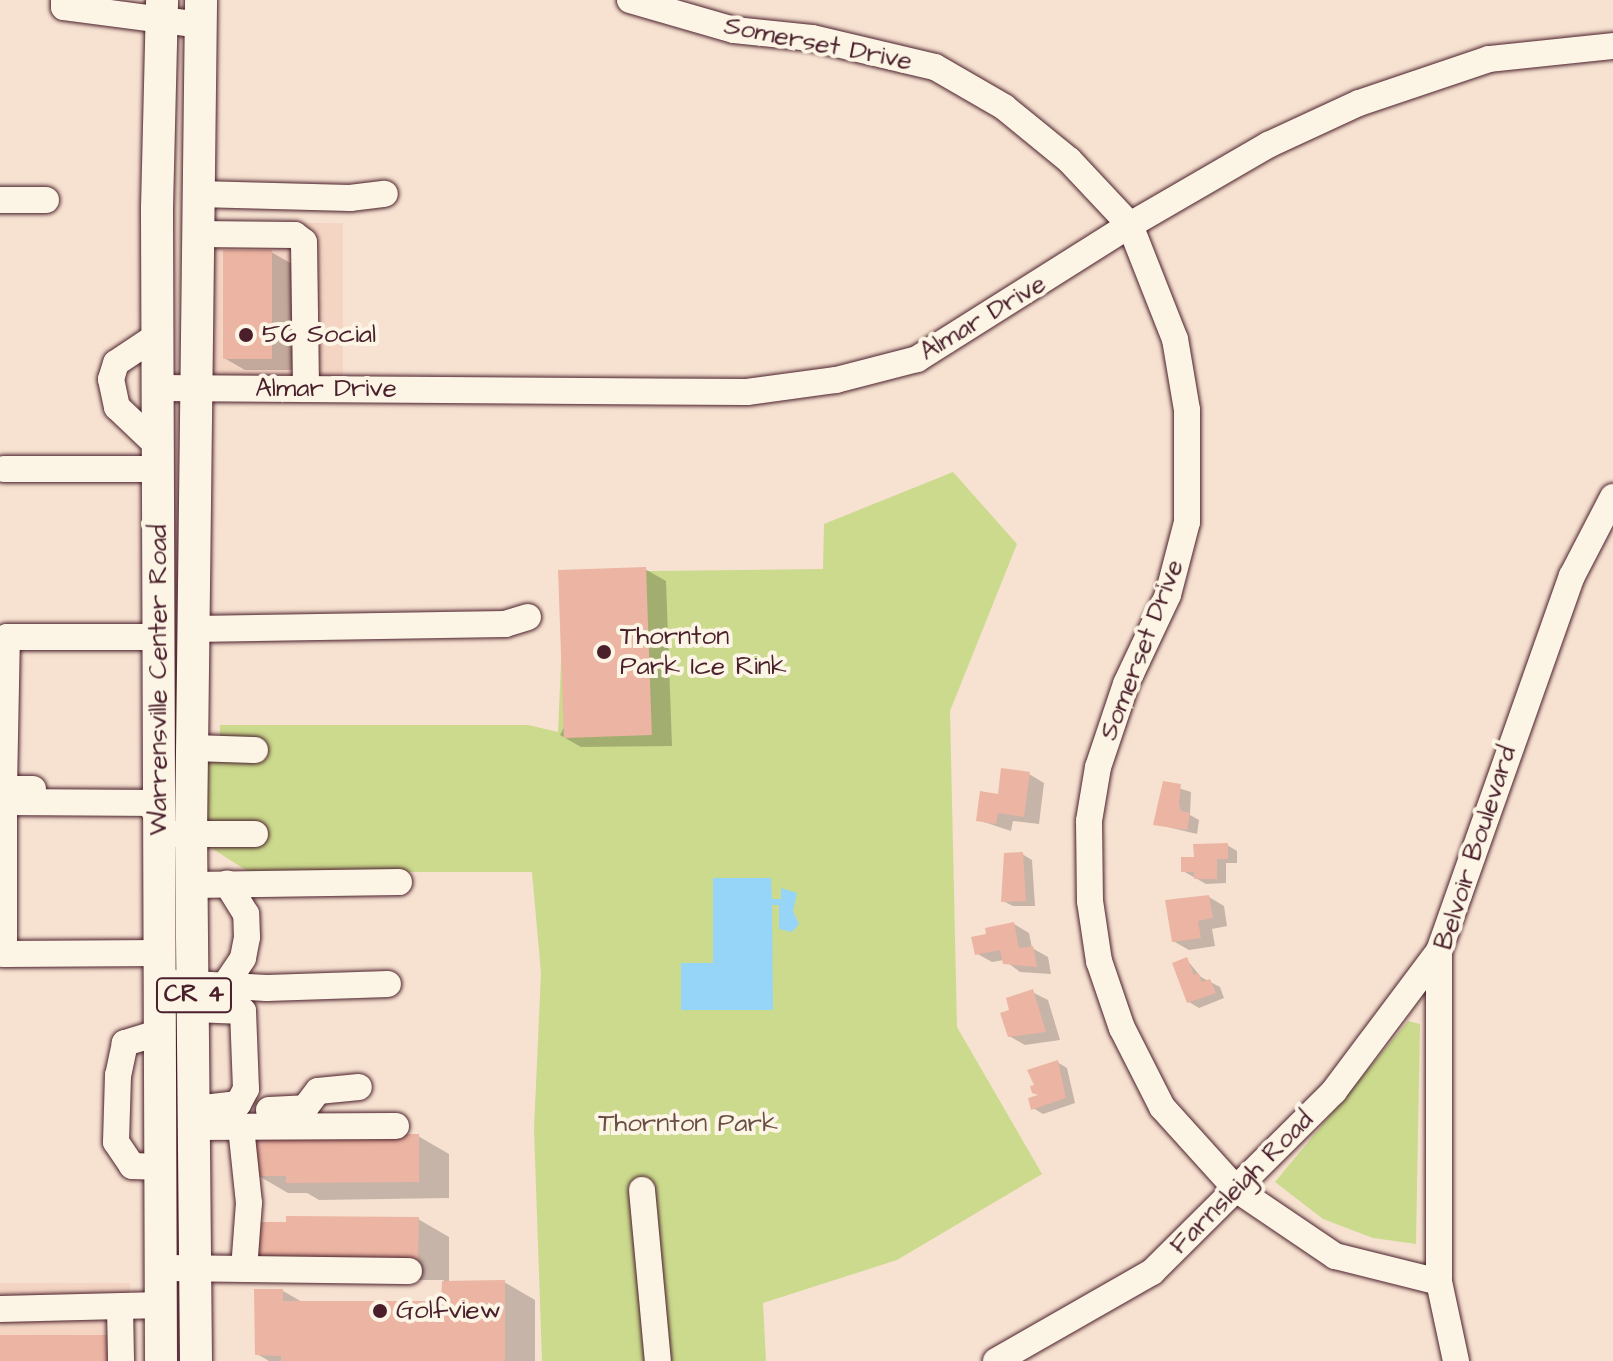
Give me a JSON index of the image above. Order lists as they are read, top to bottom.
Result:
{
  "streets": {
    "main road": ["Warrensville Center Road", "CR 4"],
    "street": [
      "Somerset Drive",
      "Almar Drive",
      "Belvoir Boulevard",
      "Farnsleigh Road"
    ]
  },
  "crossings": [
    ["Somerset Drive", "Almar Drive"],
    ["Somerset Drive", "Belvoir Boulevard"],
    ["Somerset Drive", "Farnsleigh Road"],
    ["Almar Drive", "Warrensville Center Road"],
    ["Belvoir Boulevard", "Farnsleigh Road"]
  ],
  "parks": ["Thornton Park"],
  "places": ["56 Social", "Thornton Park Ice Rink", "Golfview"]
}
